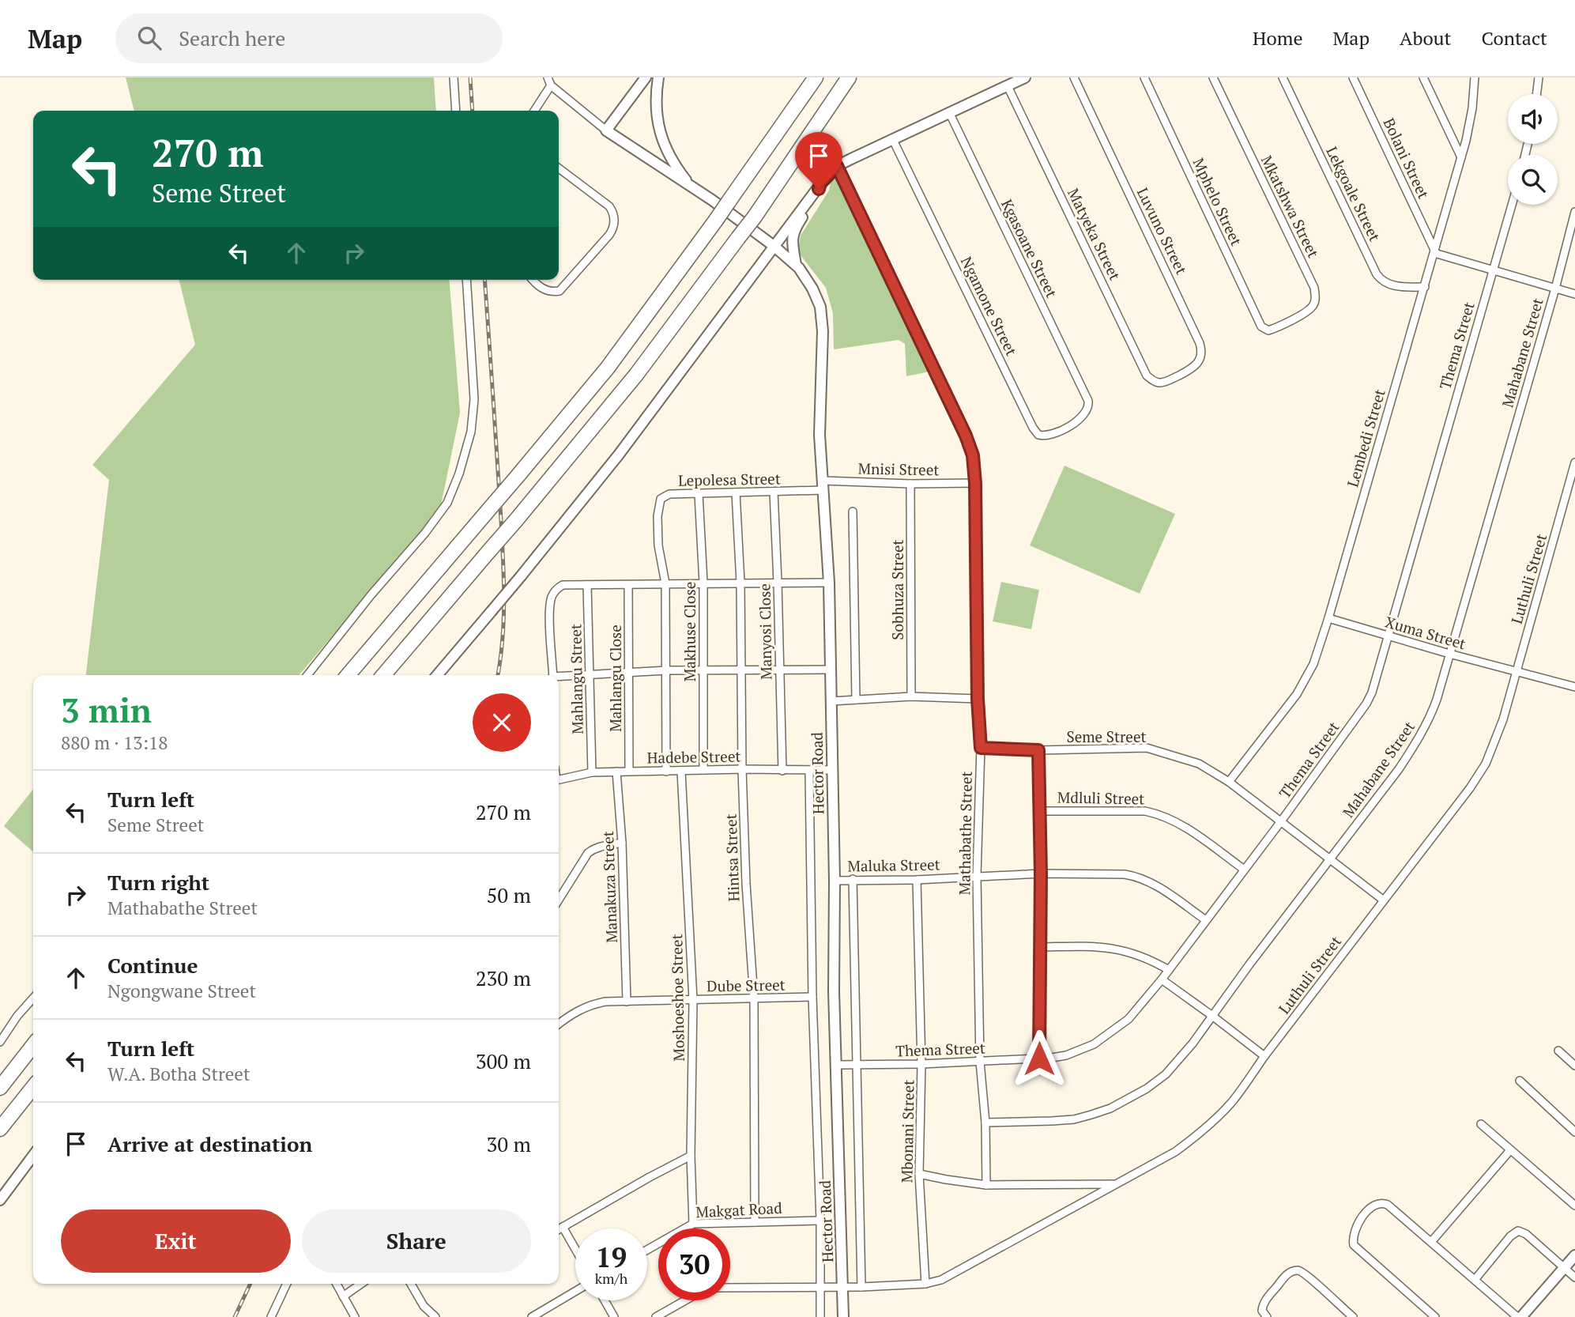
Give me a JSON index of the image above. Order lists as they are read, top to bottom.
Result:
{
  "streets": {
    "street": [
      "Bolani Street",
      "Lekgoale Street",
      "Mphelo Street",
      "Mkatshwa Street",
      "Luvuno Street",
      "Matyeka Street",
      "Kgasoane Street",
      "Ngamone Street",
      "Thema Street",
      "Mahabane Street",
      "Lembedi Street",
      "Mnisi Street",
      "Lepolesa Street",
      "Luthuli Street",
      "Sobhuza Street",
      "Makhuse Close",
      "Manyosi Close",
      "Xuma Street",
      "Mahlangu Close",
      "Mahlangu Street",
      "Seme Street",
      "Hadebe Street",
      "Hector Road",
      "Mdluli Street",
      "Mathabathe Street",
      "Hintsa Street",
      "Maluka Street",
      "Manakuza Street",
      "Dube Street",
      "Moshoeshoe Street",
      "Mbonani Street",
      "Makgat Road"
    ]
  },
  "crossings": [
    ["Bolani Street", "Lembedi Street"],
    ["Lekgoale Street", "Lembedi Street"],
    ["Mphelo Street", "Mkatshwa Street"],
    ["Luvuno Street", "Matyeka Street"],
    ["Kgasoane Street", "Ngamone Street"],
    ["Thema Street", "Xuma Street"],
    ["Thema Street", "Seme Street"],
    ["Thema Street", "Hector Road"],
    ["Thema Street", "Mdluli Street"],
    ["Thema Street", "Mathabathe Street"],
    ["Thema Street", "Maluka Street"],
    ["Thema Street", "Mbonani Street"],
    ["Mahabane Street", "Xuma Street"],
    ["Mahabane Street", "Seme Street"],
    ["Mahabane Street", "Mathabathe Street"],
    ["Lembedi Street", "Xuma Street"],
    ["Lembedi Street", "Seme Street"],
    ["Mnisi Street", "Lepolesa Street"],
    ["Mnisi Street", "Sobhuza Street"],
    ["Mnisi Street", "Hector Road"],
    ["Mnisi Street", "Mathabathe Street"],
    ["Lepolesa Street", "Makhuse Close"],
    ["Lepolesa Street", "Manyosi Close"],
    ["Lepolesa Street", "Hector Road"],
    ["Lepolesa Street", "Hintsa Street"],
    ["Luthuli Street", "Xuma Street"],
    ["Luthuli Street", "Seme Street"],
    ["Luthuli Street", "Hector Road"],
    ["Luthuli Street", "Mbonani Street"],
    ["Makhuse Close", "Hadebe Street"],
    ["Manyosi Close", "Hadebe Street"],
    ["Mahlangu Close", "Hadebe Street"],
    ["Mahlangu Street", "Hadebe Street"],
    ["Seme Street", "Mathabathe Street"],
    ["Hadebe Street", "Hector Road"],
    ["Hadebe Street", "Hintsa Street"],
    ["Hadebe Street", "Manakuza Street"],
    ["Hadebe Street", "Moshoeshoe Street"],
    ["Hector Road", "Maluka Street"],
    ["Hector Road", "Dube Street"],
    ["Hector Road", "Makgat Road"],
    ["Mathabathe Street", "Maluka Street"],
    ["Hintsa Street", "Dube Street"],
    ["Hintsa Street", "Makgat Road"],
    ["Maluka Street", "Mbonani Street"],
    ["Manakuza Street", "Dube Street"],
    ["Dube Street", "Moshoeshoe Street"],
    ["Moshoeshoe Street", "Makgat Road"]
  ],
  "page": {
    "header": "Map",
    "search": "Search here",
    "nav": [
      "Home",
      "Map",
      "About",
      "Contact"
    ],
    "turn": ["270 m", "Seme Street"],
    "heading": ["3 min", "880 m · 13:18"],
    "list": [
      {
        "name": "Turn left",
        "note": "Seme Street",
        "value": "270 m"
      },
      {
        "name": "Turn right",
        "note": "Mathabathe Street",
        "value": "50 m"
      },
      {
        "name": "Continue",
        "note": "Ngongwane Street",
        "value": "230 m"
      },
      {
        "name": "Turn left",
        "note": "W.A. Botha Street",
        "value": "300 m"
      },
      {
        "name": "Arrive at destination",
        "value": "30 m"
      }
    ],
    "buttons": ["Exit", "Share"],
    "speed": "19 km/h",
    "limit": "30"
  }
}
